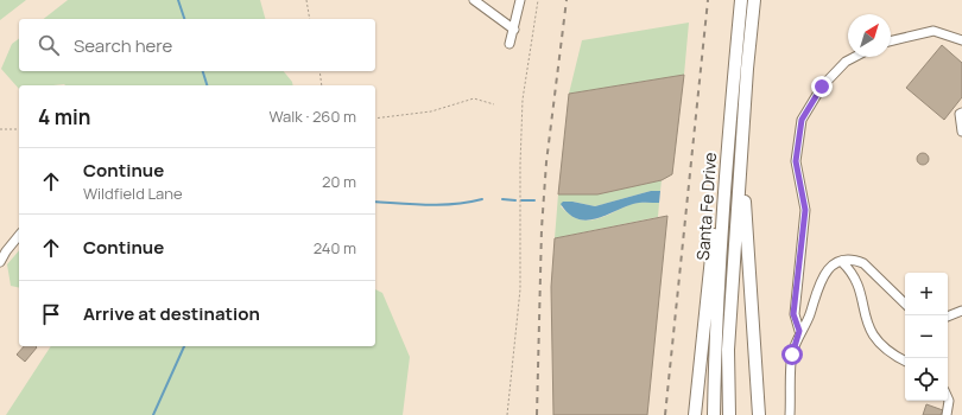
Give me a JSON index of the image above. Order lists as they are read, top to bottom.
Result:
{
  "streets": {
    "highway": ["Santa Fe Drive"]
  },
  "north": "top right",
  "page": {
    "search": "Search here",
    "heading": ["4 min", "Walk · 260 m"],
    "list": [
      ["Continue", "Wildfield Lane", "20 m"],
      ["Continue", "240 m"],
      "Arrive at destination"
    ],
    "map_buttons": ["+", "−"]
  }
}
